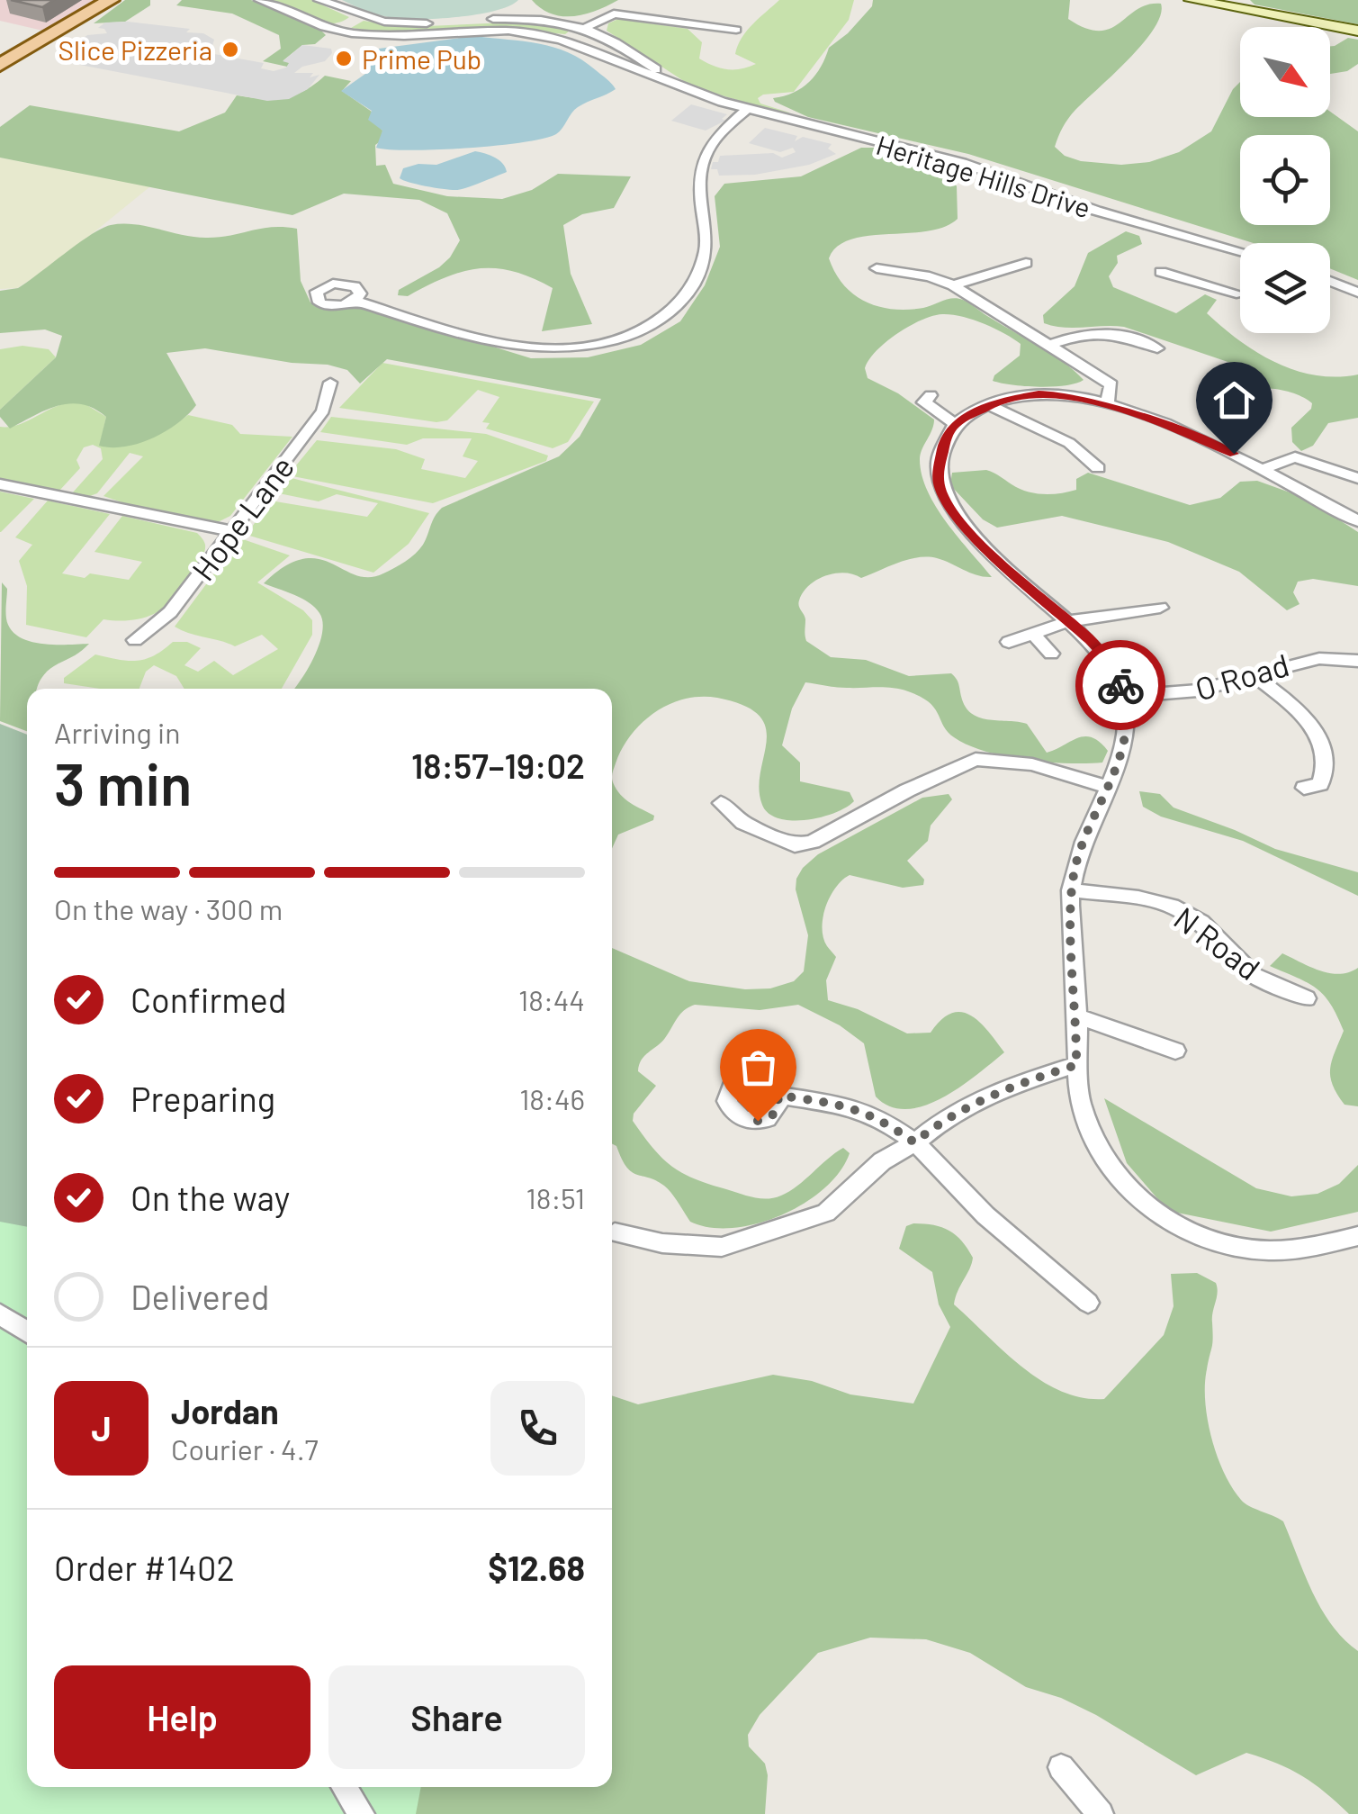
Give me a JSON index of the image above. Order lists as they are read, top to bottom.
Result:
{
  "streets": {
    "street": [
      "Heritage Hills Drive",
      "Hope Lane",
      "O Road",
      "N Road"
    ]
  },
  "places": ["Slice Pizzeria", "Prime Pub"],
  "north": "bottom right",
  "page": {
    "heading": ["3 min", "Arriving in", "18:57–19:02"],
    "panel": [
      "Jordan",
      "Courier · 4.7",
      "Order #1402",
      "$12.68"
    ],
    "bar": "On the way · 300 m",
    "list": [
      ["Confirmed", "18:44"],
      ["Preparing", "18:46"],
      ["On the way", "18:51"],
      "Delivered"
    ],
    "round": "J",
    "buttons": ["Help", "Share"]
  }
}
